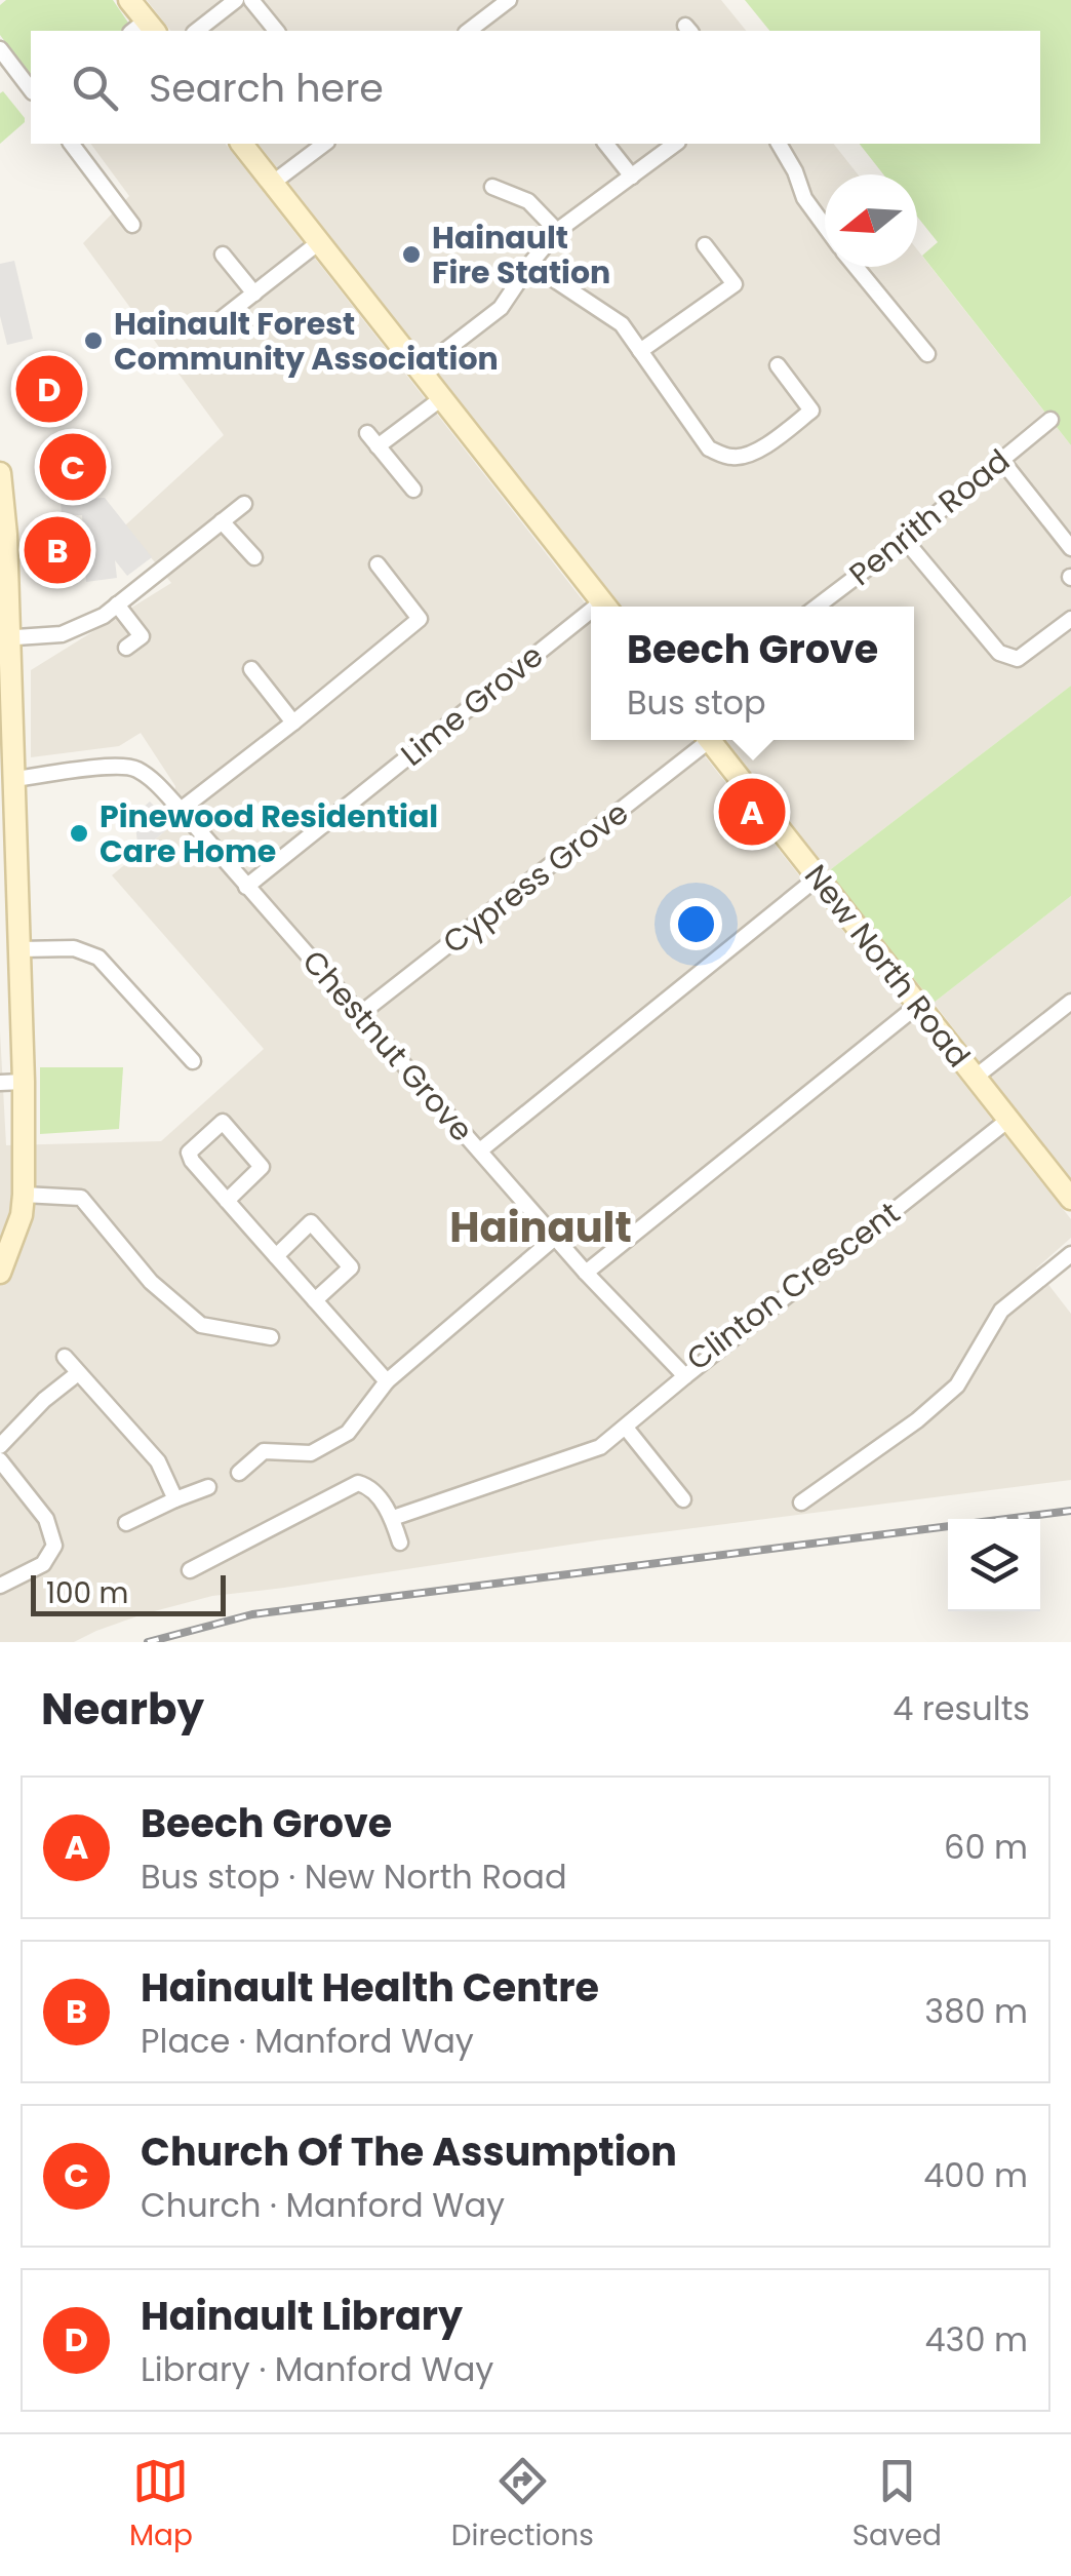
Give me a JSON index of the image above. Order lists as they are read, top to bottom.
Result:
{
  "streets": {
    "street": [
      "Penrith Road",
      "Lime Grove",
      "Cypress Grove",
      "New North Road",
      "Chestnut Grove",
      "Clinton Crescent"
    ]
  },
  "crossings": [
    ["Lime Grove", "Chestnut Grove"],
    ["Cypress Grove", "Chestnut Grove"],
    ["New North Road", "Clinton Crescent"],
    ["Chestnut Grove", "Clinton Crescent"]
  ],
  "districts": ["Hainault"],
  "places": ["Hainault Fire Station", "Hainault Forest Community Association", "Pinewood Residential Care Home"],
  "scale_bar": "100 m",
  "north": "left",
  "page": {
    "search": "Search here",
    "pins": [
      "D",
      "C",
      "B",
      "A"
    ],
    "popup": ["Beech Grove", "Bus stop"],
    "scale": "100 m",
    "heading": ["Nearby", "4 results"],
    "list": [
      {
        "mark": "A",
        "name": "Beech Grove",
        "note": "Bus stop · New North Road",
        "value": "60 m"
      },
      {
        "mark": "B",
        "name": "Hainault Health Centre",
        "note": "Place · Manford Way",
        "value": "380 m"
      },
      {
        "mark": "C",
        "name": "Church Of The Assumption",
        "note": "Church · Manford Way",
        "value": "400 m"
      },
      {
        "mark": "D",
        "name": "Hainault Library",
        "note": "Library · Manford Way",
        "value": "430 m"
      }
    ],
    "nav": ["Map", "Directions", "Saved"]
  }
}
